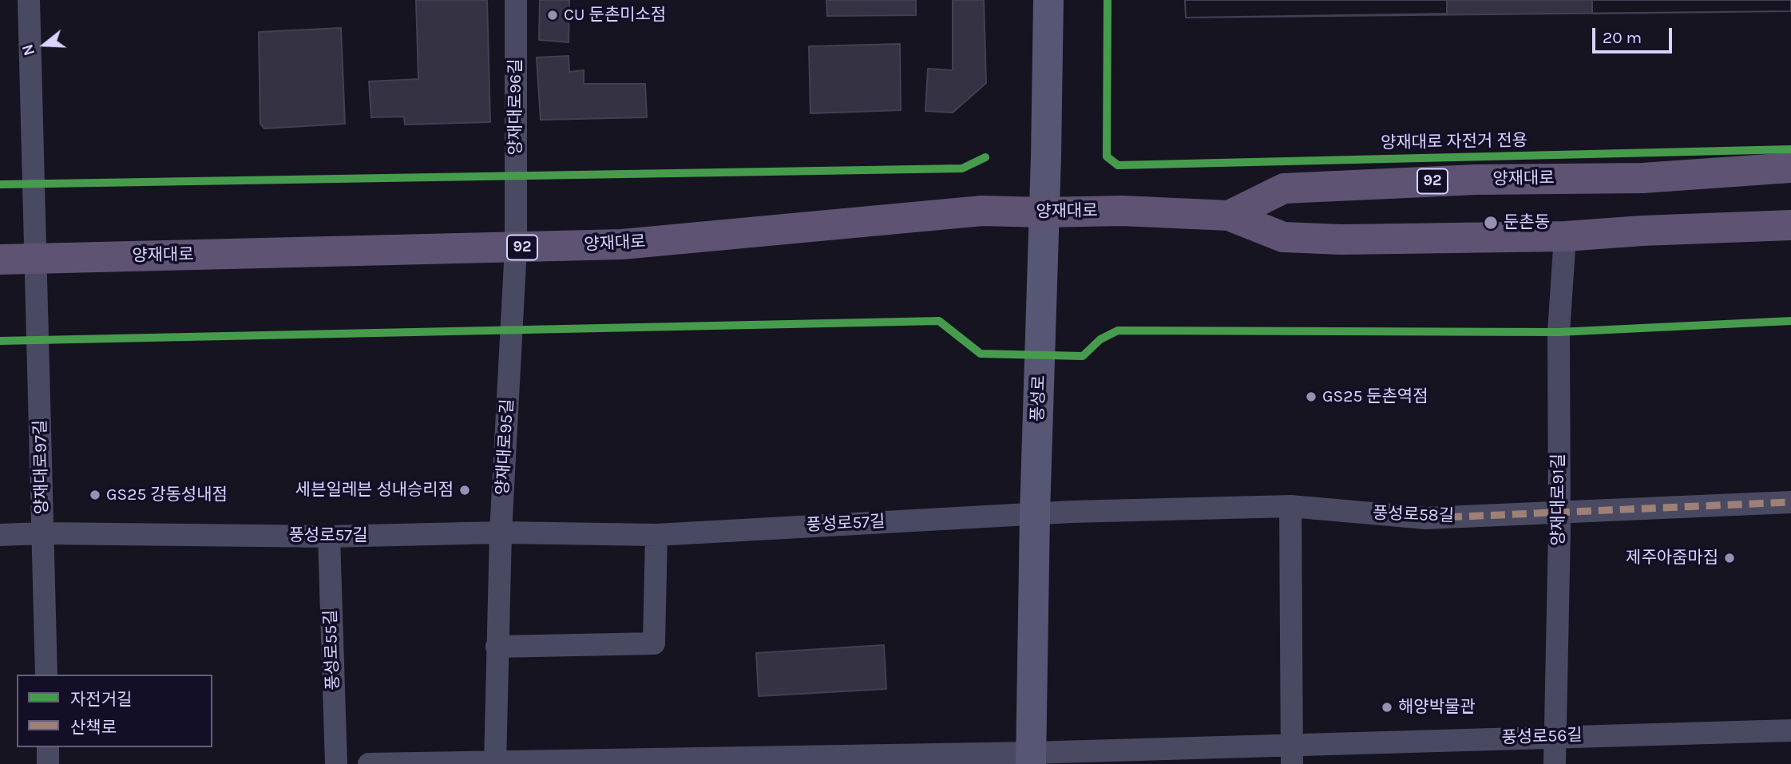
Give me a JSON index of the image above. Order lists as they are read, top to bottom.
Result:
{
  "streets": {
    "main road": ["양재대로", "92"],
    "street": [
      "양재대로96길",
      "풍성로",
      "양재대로95길",
      "양재대로97길",
      "양재대로91길",
      "풍성로58길",
      "풍성로57길",
      "풍성로55길",
      "풍성로56길"
    ],
    "cycle path": ["양재대로 자전거 전용"]
  },
  "crossings": [
    ["양재대로96길", "양재대로"],
    ["양재대로96길", "양재대로95길"],
    ["양재대로", "풍성로"],
    ["양재대로", "양재대로95길"],
    ["양재대로", "양재대로97길"],
    ["양재대로", "양재대로91길"],
    ["풍성로", "풍성로58길"],
    ["풍성로", "풍성로57길"],
    ["풍성로", "풍성로56길"],
    ["양재대로95길", "풍성로57길"],
    ["양재대로97길", "풍성로57길"],
    ["양재대로91길", "풍성로58길"],
    ["양재대로91길", "풍성로56길"],
    ["풍성로58길", "풍성로57길"],
    ["풍성로57길", "풍성로55길"]
  ],
  "places": [
    "CU 둔촌미소점",
    "둔촌동",
    "GS25 둔촌역점",
    "세븐일레븐 성내승리점",
    "GS25 강동성내점",
    "제주아줌마집",
    "해양박물관"
  ],
  "legend": ["자전거길", "산책로"],
  "scale_bar": "20 m",
  "north": "left"
}
